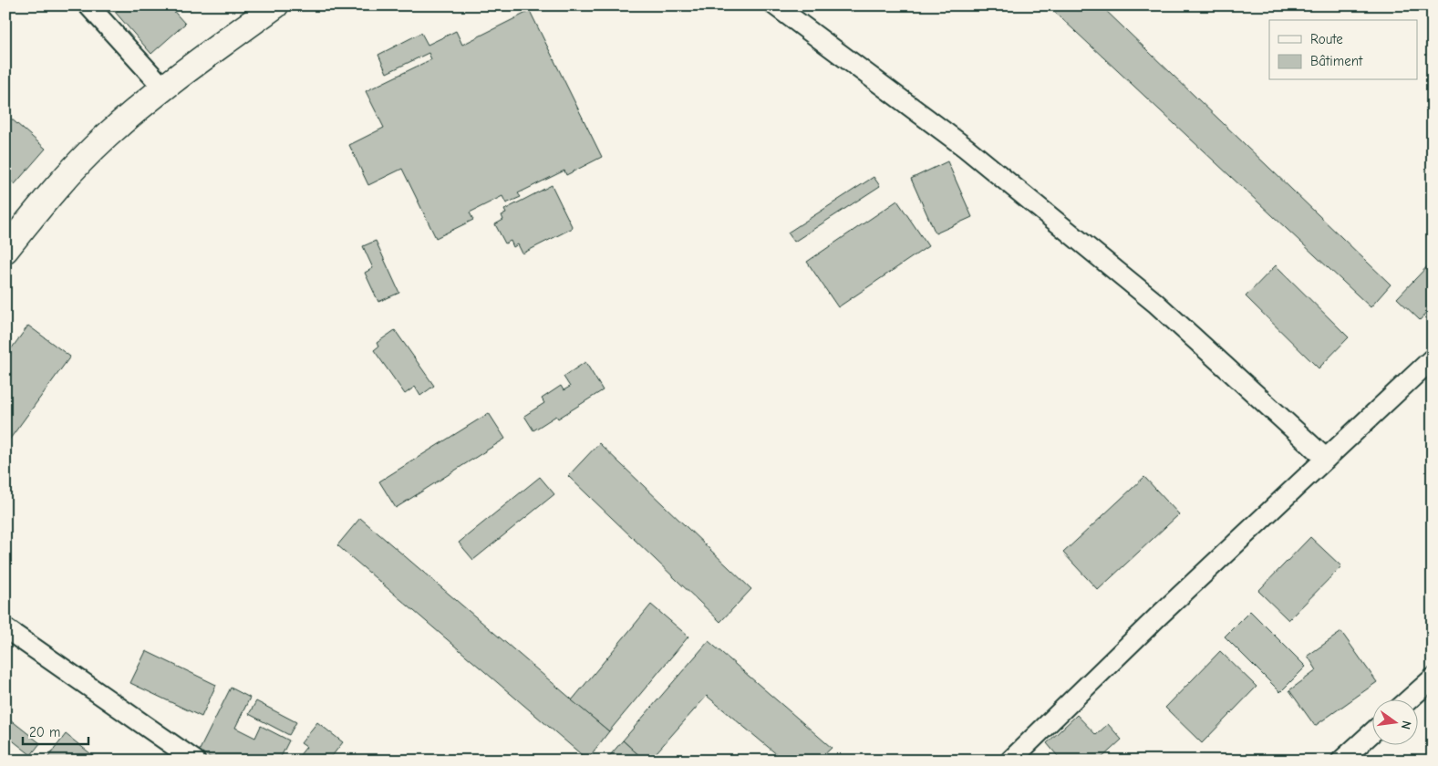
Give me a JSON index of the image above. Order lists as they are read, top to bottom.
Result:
{
  "legend": ["Route", "Bâtiment"],
  "scale_bar": "20 m",
  "north": "right"
}
